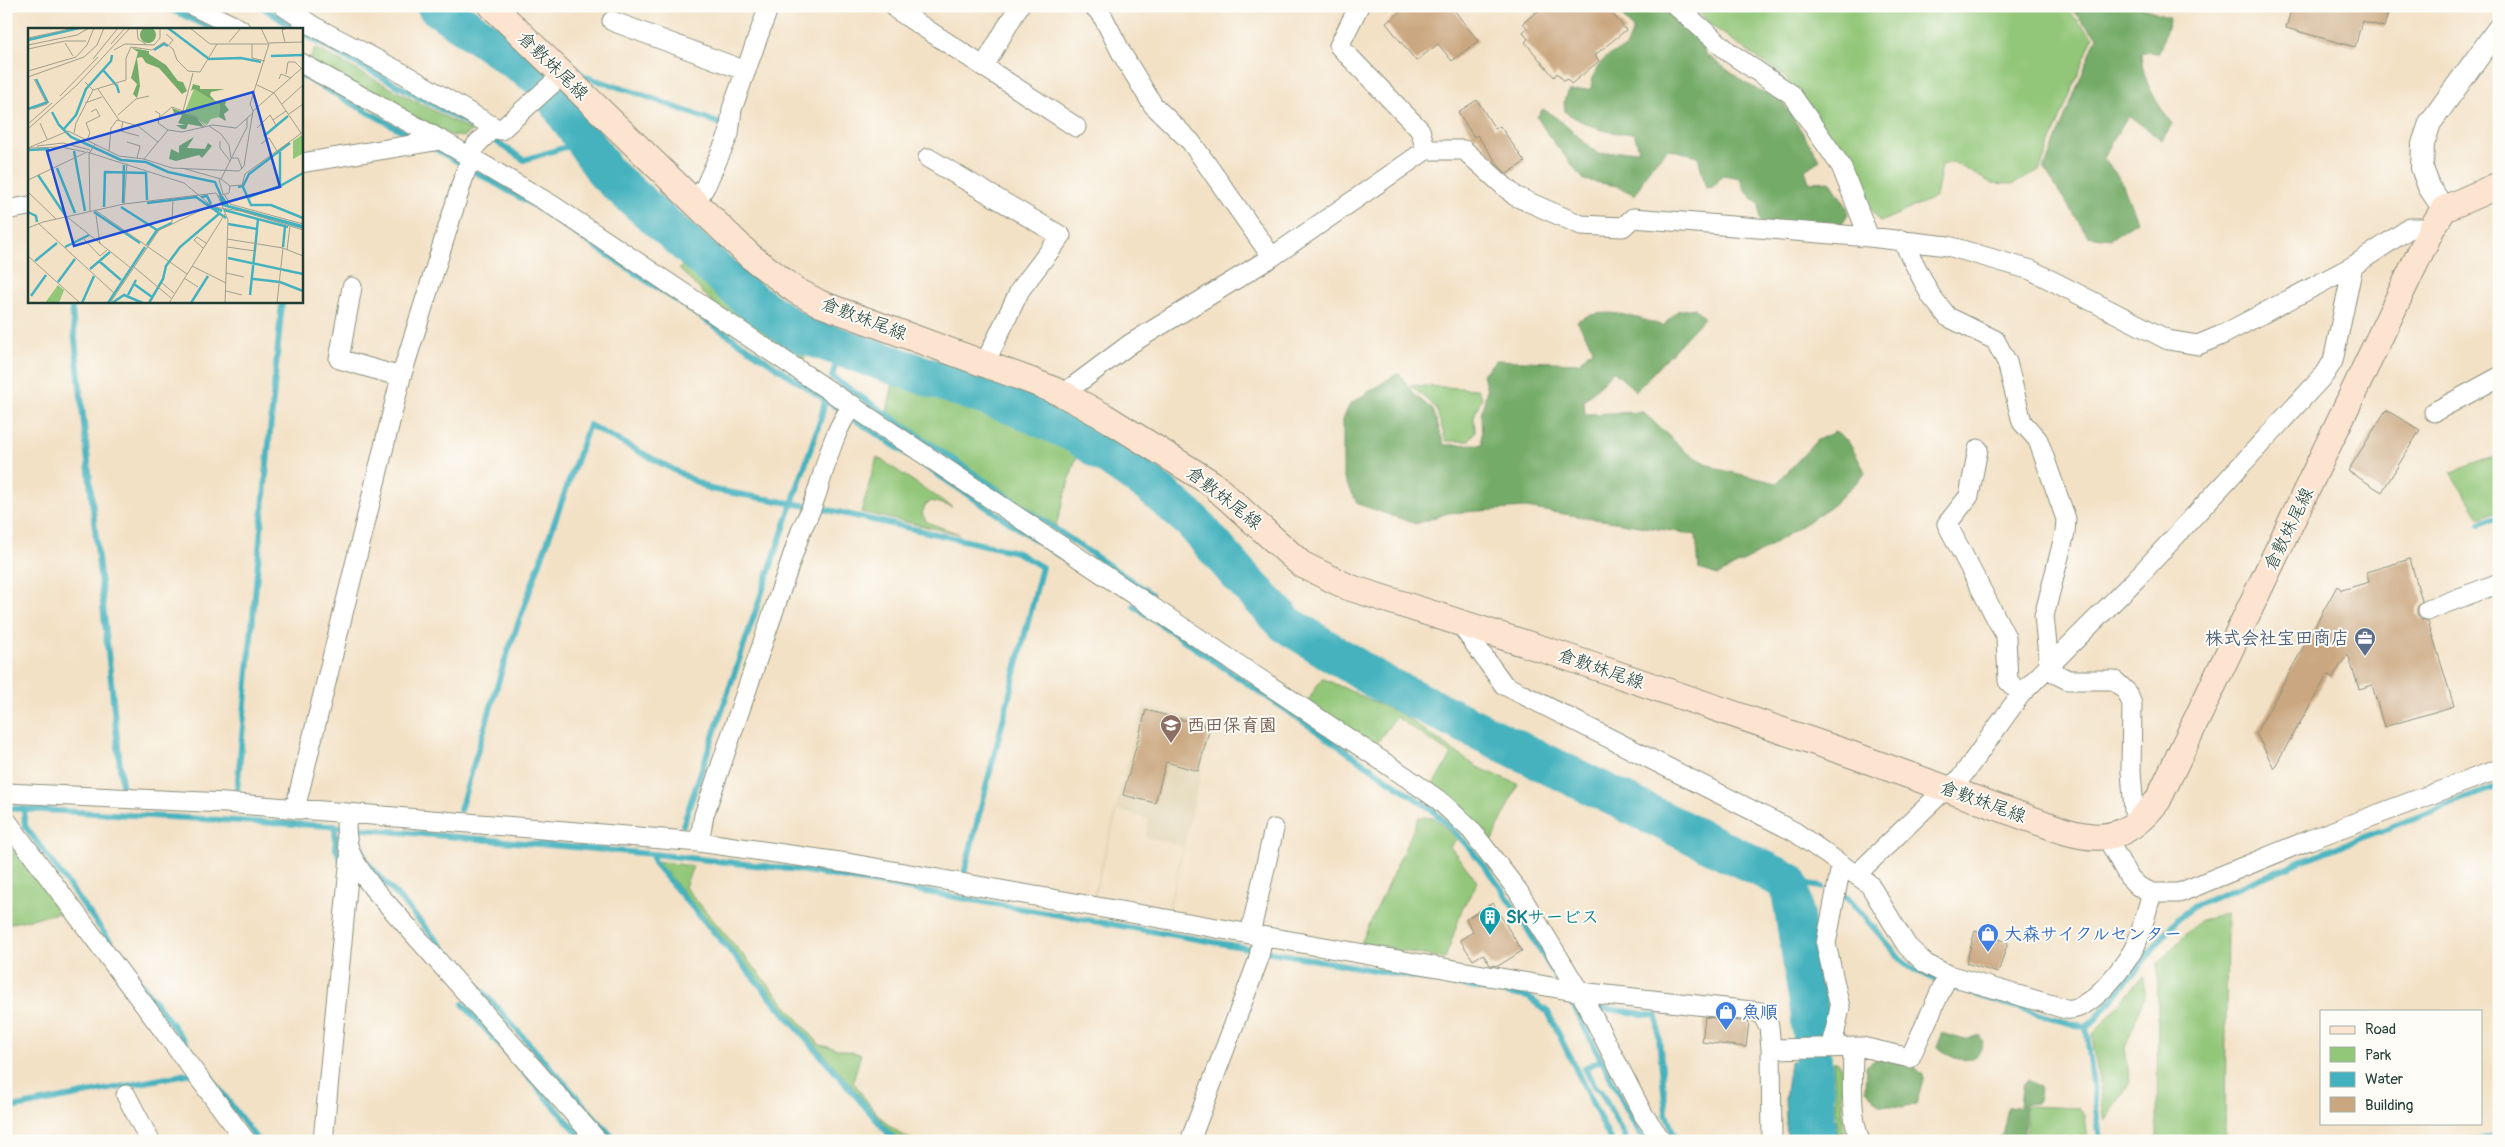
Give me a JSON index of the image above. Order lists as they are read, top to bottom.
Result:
{
  "streets": {
    "main road": ["倉敷妹尾線"]
  },
  "places": {
    "office": ["株式会社宝田商店"],
    "school or university": ["西田保育園"],
    "building": ["SKサービス"],
    "shop": ["大森サイクルセンター", "魚順"]
  },
  "legend": [
    "Road",
    "Park",
    "Water",
    "Building"
  ]
}
